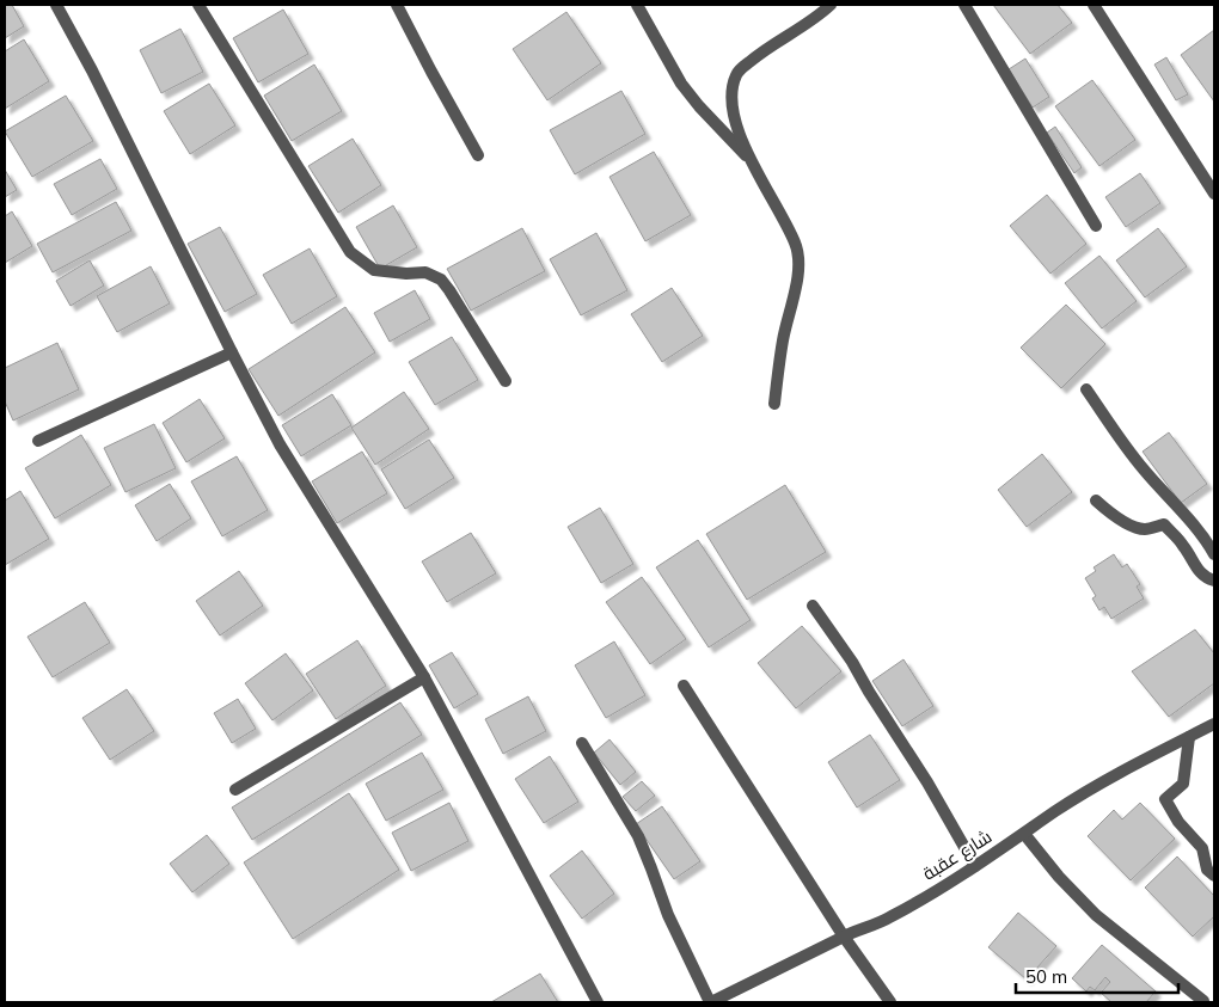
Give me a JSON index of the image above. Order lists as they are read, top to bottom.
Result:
{
  "streets": {
    "street": ["شارع عقبة"]
  },
  "scale_bar": "50 m"
}
